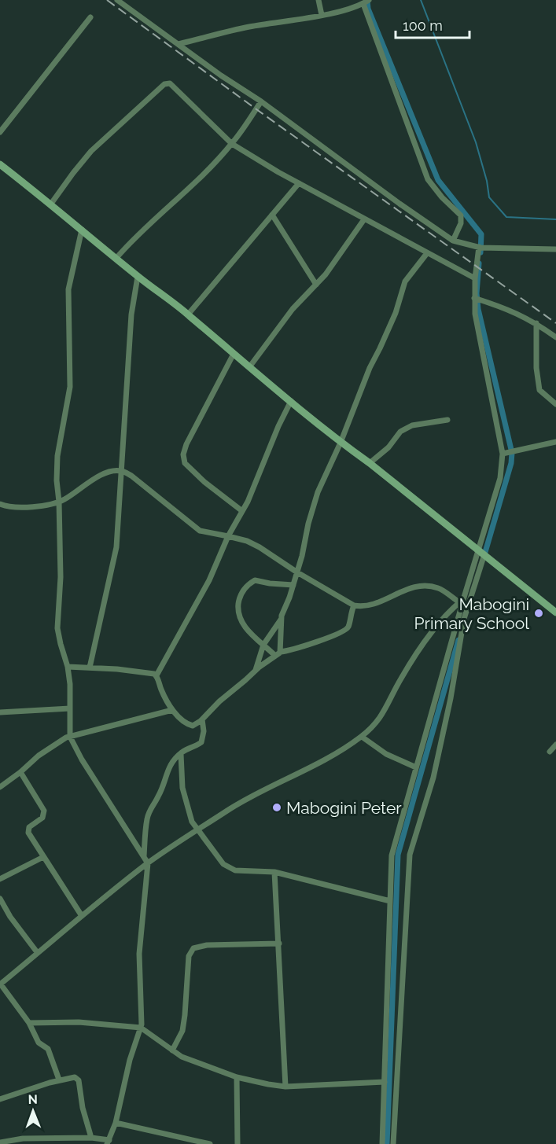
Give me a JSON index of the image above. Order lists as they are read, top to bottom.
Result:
{
  "places": ["Mabogini Primary School", "Mabogini Peter"],
  "scale_bar": "100 m",
  "north": "top"
}
